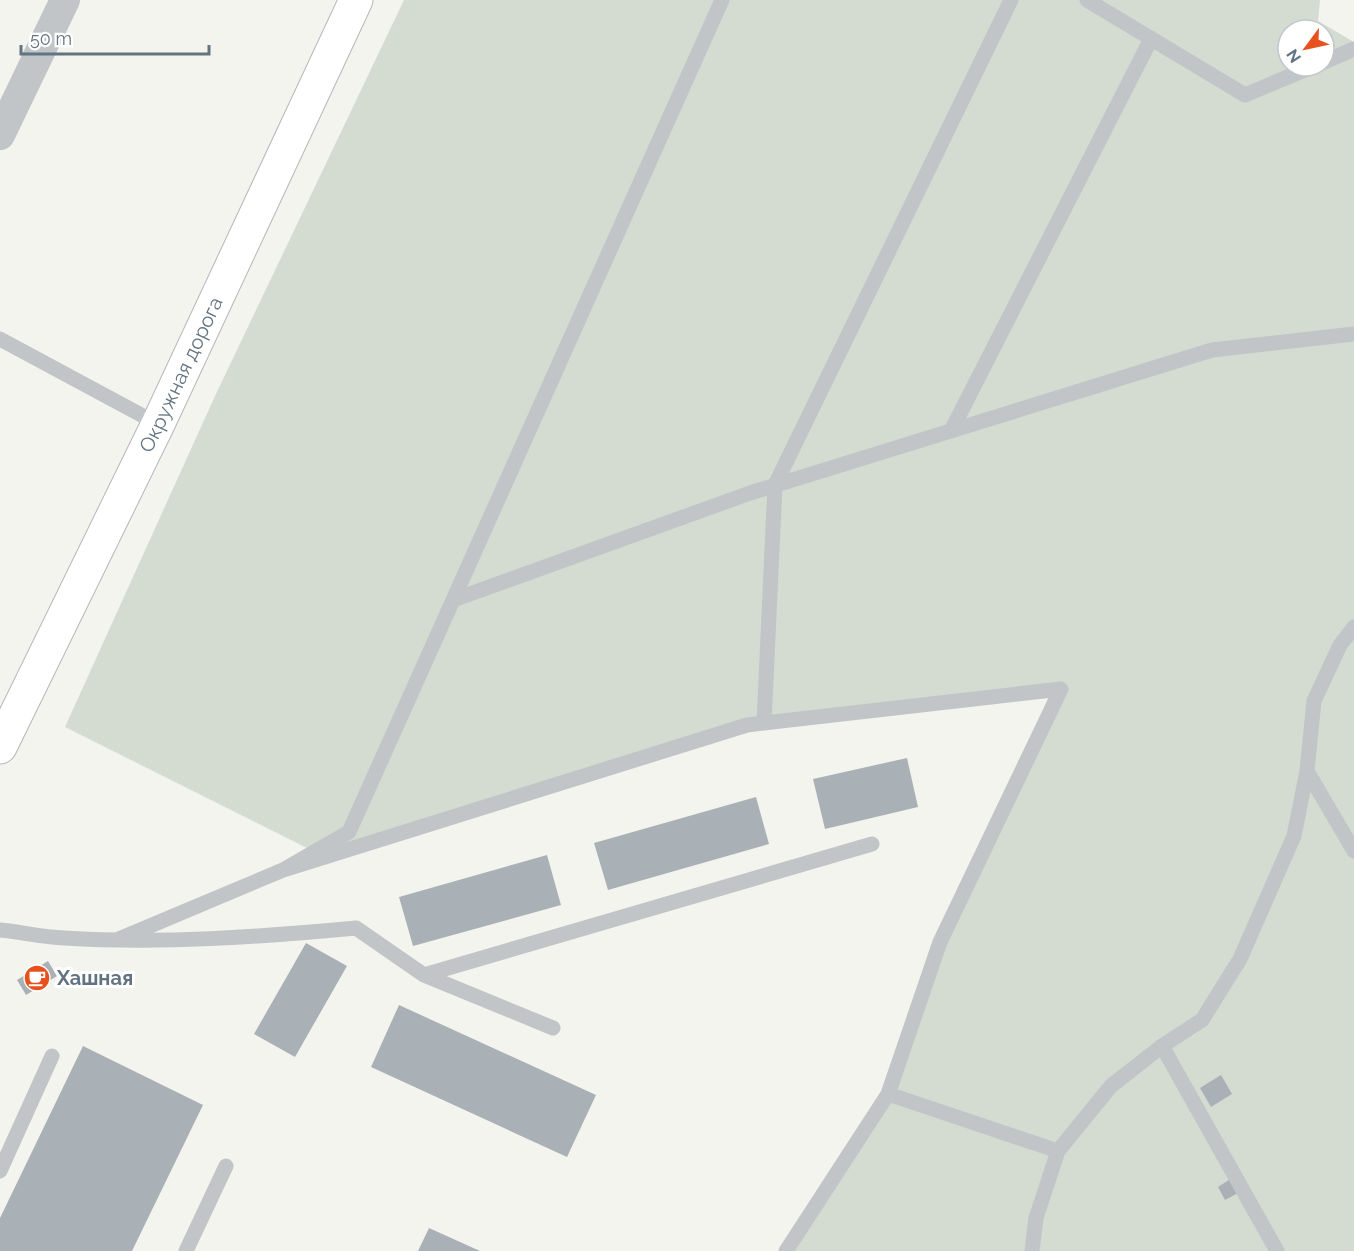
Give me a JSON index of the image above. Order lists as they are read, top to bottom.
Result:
{
  "streets": {
    "highway": ["Окружная дорога"]
  },
  "places": {
    "cafe": ["Хашная"]
  },
  "scale_bar": "50 m",
  "north": "bottom left"
}
